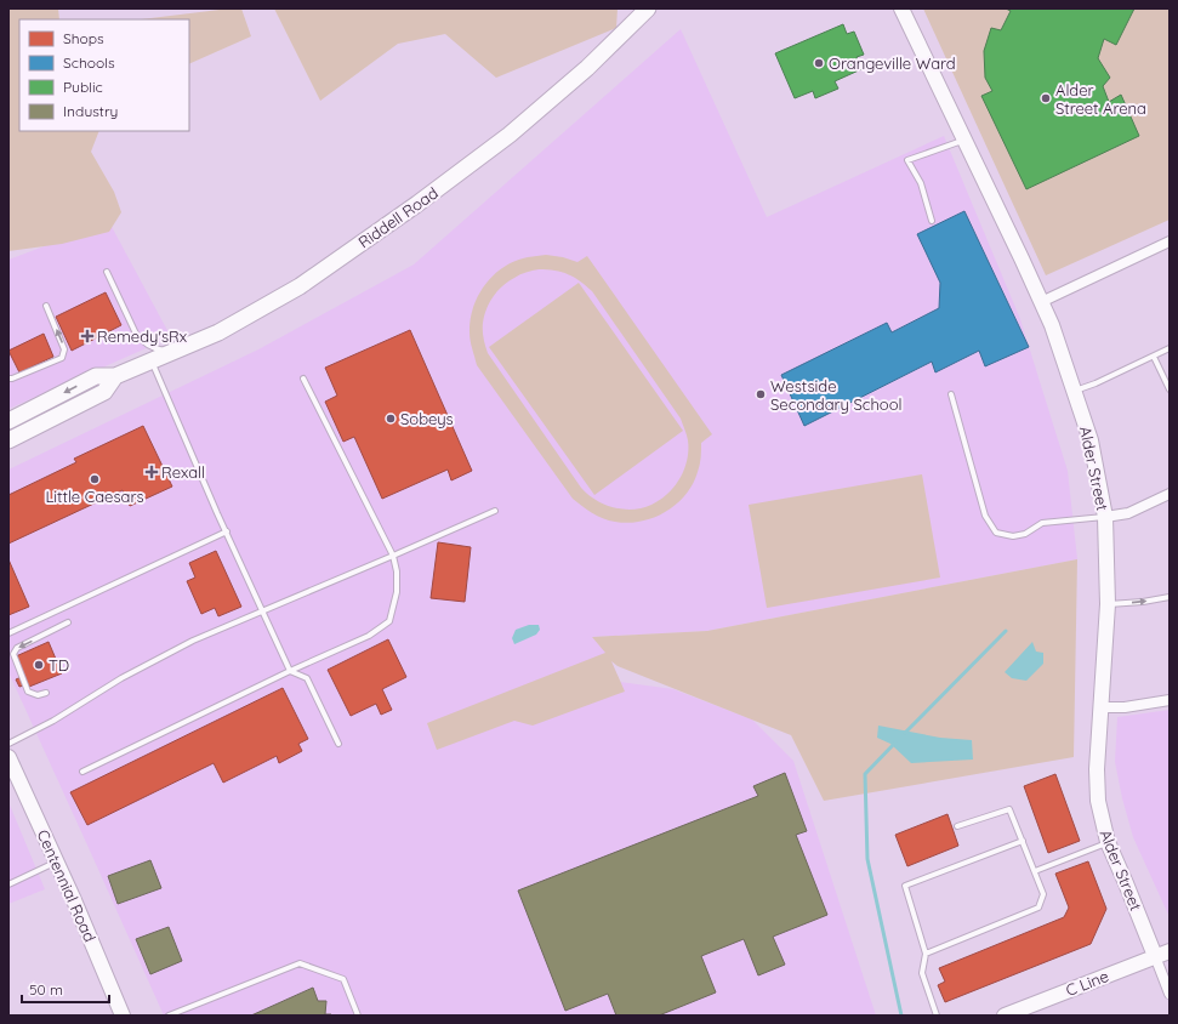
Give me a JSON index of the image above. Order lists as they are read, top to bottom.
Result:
{
  "streets": {
    "main road": ["Riddell Road"],
    "street": ["Alder Street", "Centennial Road", "C Line"]
  },
  "crossings": [
    ["Alder Street", "C Line"]
  ],
  "places": {
    "other": [
      "Orangeville Ward",
      "Alder Street Arena",
      "Westside Secondary School",
      "Sobeys",
      "Little Caesars",
      "TD"
    ],
    "health": ["Remedy'sRx", "Rexall"]
  },
  "legend": [
    "Shops",
    "Schools",
    "Public",
    "Industry"
  ],
  "scale_bar": "50 m"
}
